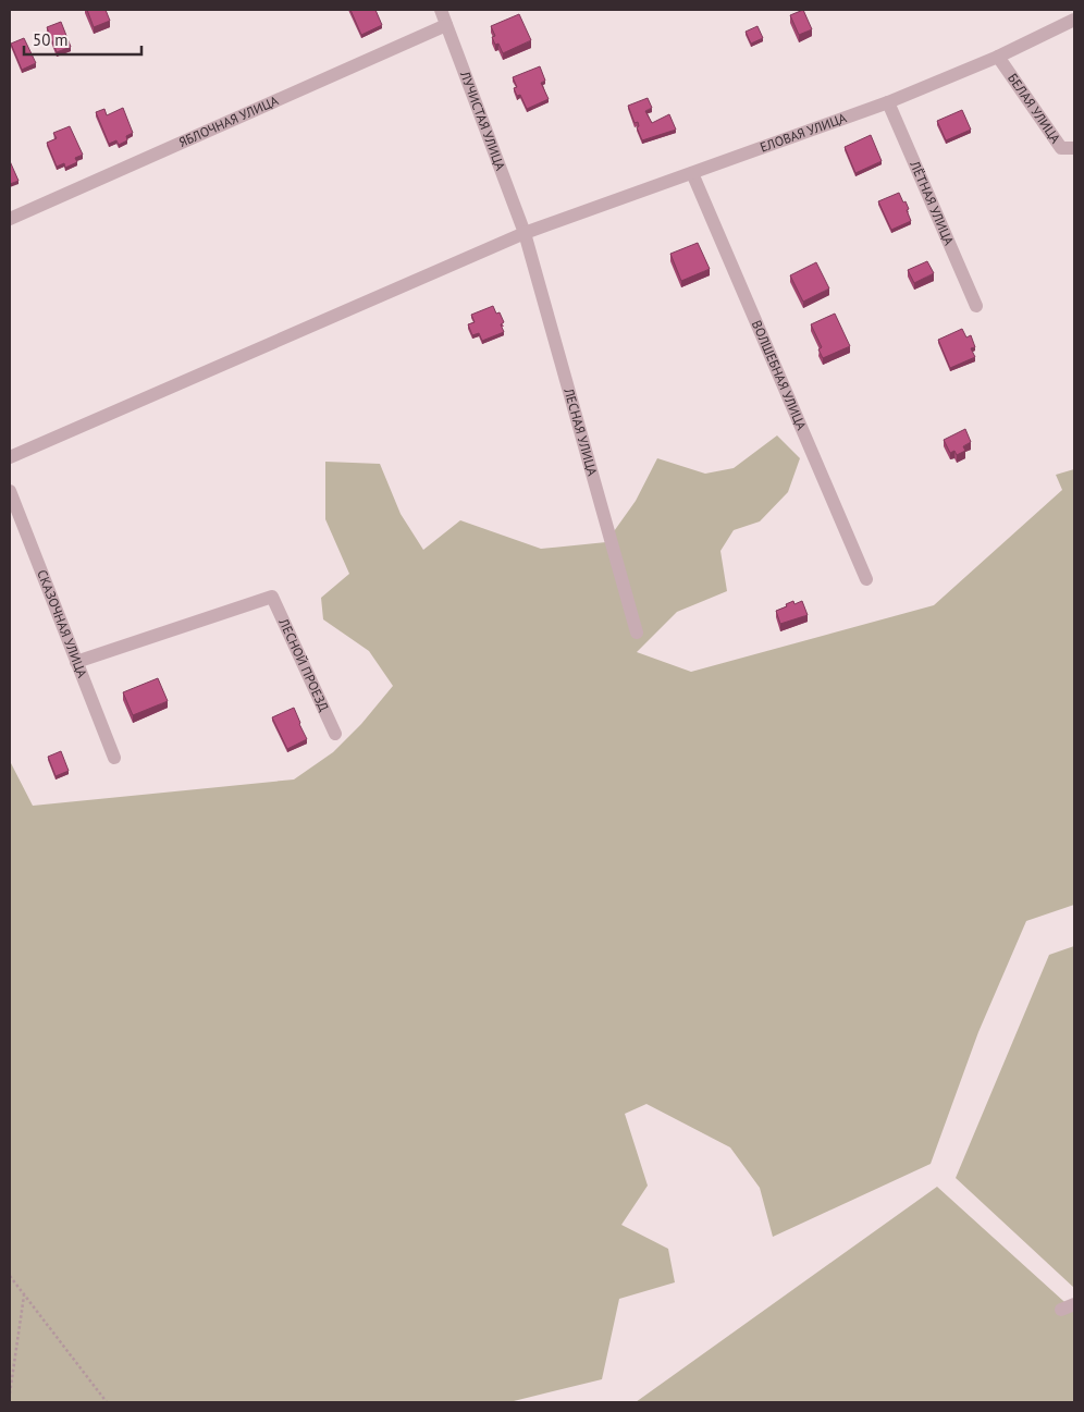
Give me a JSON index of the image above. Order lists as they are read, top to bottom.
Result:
{
  "streets": {
    "street": [
      "БЕЛАЯ УЛИЦА",
      "ЛУЧИСТАЯ УЛИЦА",
      "ЯБЛОЧНАЯ УЛИЦА",
      "ЕЛОВАЯ УЛИЦА",
      "ЛЁТНАЯ УЛИЦА",
      "ВОЛШЕБНАЯ УЛИЦА",
      "ЛЕСНАЯ УЛИЦА",
      "СКАЗОЧНАЯ УЛИЦА",
      "ЛЕСНОЙ ПРОЕЗД"
    ]
  },
  "crossings": [
    ["БЕЛАЯ УЛИЦА", "ЕЛОВАЯ УЛИЦА"],
    ["ЛУЧИСТАЯ УЛИЦА", "ЯБЛОЧНАЯ УЛИЦА"],
    ["ЛУЧИСТАЯ УЛИЦА", "ЕЛОВАЯ УЛИЦА"],
    ["ЛУЧИСТАЯ УЛИЦА", "ЛЕСНАЯ УЛИЦА"],
    ["ЕЛОВАЯ УЛИЦА", "ЛЁТНАЯ УЛИЦА"],
    ["ЕЛОВАЯ УЛИЦА", "ВОЛШЕБНАЯ УЛИЦА"],
    ["ЕЛОВАЯ УЛИЦА", "ЛЕСНАЯ УЛИЦА"],
    ["СКАЗОЧНАЯ УЛИЦА", "ЛЕСНОЙ ПРОЕЗД"]
  ],
  "scale_bar": "50 m"
}
